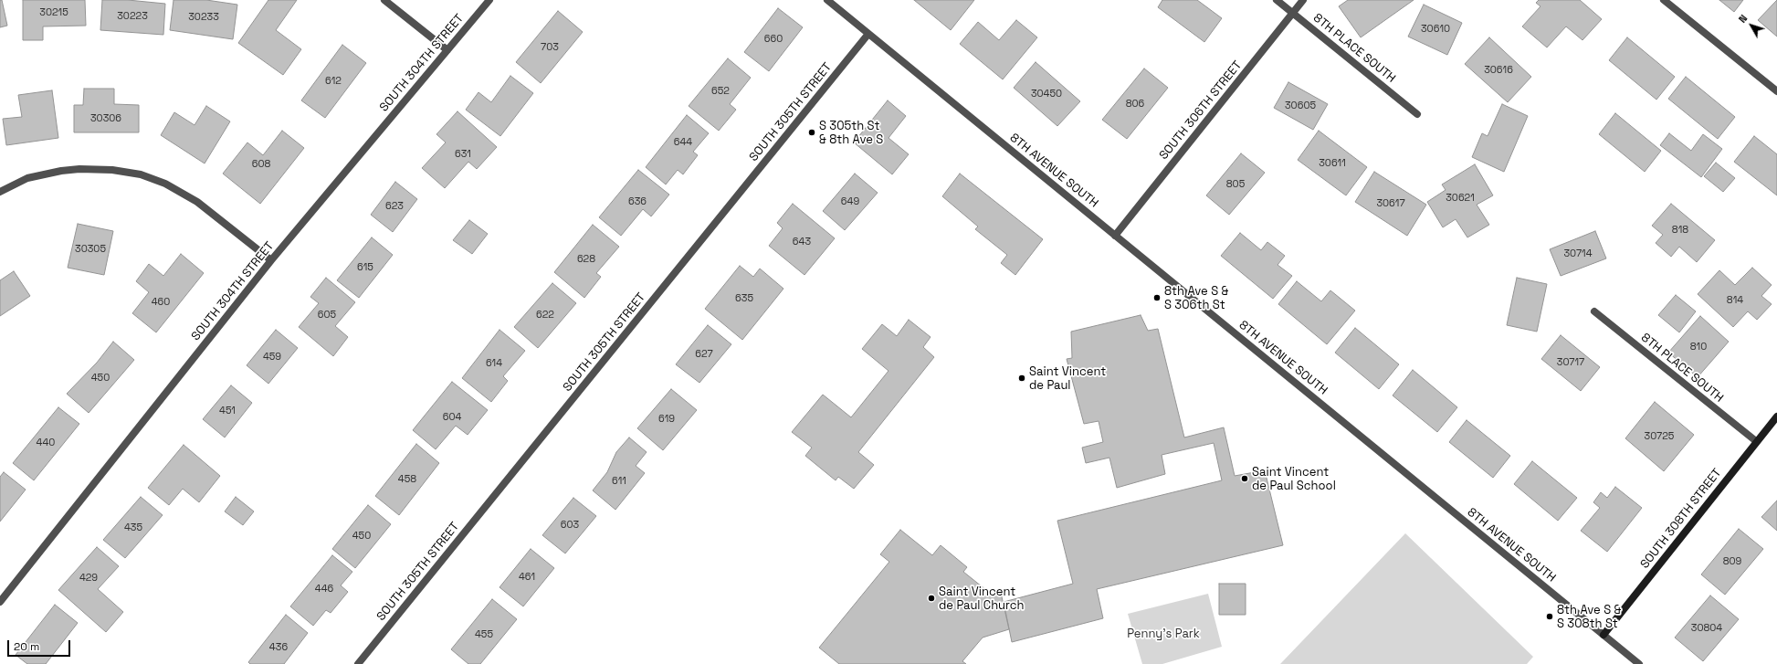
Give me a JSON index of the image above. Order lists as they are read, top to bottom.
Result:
{
  "streets": {
    "street": [
      "8TH PLACE SOUTH",
      "SOUTH 304TH STREET",
      "SOUTH 306TH STREET",
      "SOUTH 305TH STREET",
      "8TH AVENUE SOUTH",
      "SOUTH 308TH STREET"
    ]
  },
  "crossings": [
    ["8TH PLACE SOUTH", "SOUTH 306TH STREET"],
    ["8TH PLACE SOUTH", "SOUTH 308TH STREET"],
    ["SOUTH 306TH STREET", "8TH AVENUE SOUTH"],
    ["SOUTH 305TH STREET", "8TH AVENUE SOUTH"],
    ["8TH AVENUE SOUTH", "SOUTH 308TH STREET"]
  ],
  "parks": ["Penny's Park"],
  "places": [
    "S 305th St & 8th Ave S",
    "8th Ave S & S 306th St",
    "Saint Vincent de Paul",
    "Saint Vincent de Paul School",
    "Saint Vincent de Paul Church",
    "8th Ave S & S 308th St"
  ],
  "house_numbers": [
    "30215",
    "30223",
    "30233",
    "30610",
    "660",
    "703",
    "30616",
    "612",
    "652",
    "30450",
    "806",
    "30605",
    "30306",
    "644",
    "631",
    "30611",
    "608",
    "805",
    "30621",
    "636",
    "649",
    "30617",
    "623",
    "818",
    "643",
    "30305",
    "30714",
    "628",
    "615",
    "635",
    "814",
    "460",
    "605",
    "622",
    "810",
    "627",
    "459",
    "30717",
    "614",
    "450",
    "451",
    "604",
    "619",
    "30725",
    "440",
    "458",
    "611",
    "603",
    "435",
    "450",
    "809",
    "461",
    "429",
    "446",
    "30804",
    "455",
    "436"
  ],
  "scale_bar": "20 m",
  "north": "top left"
}
